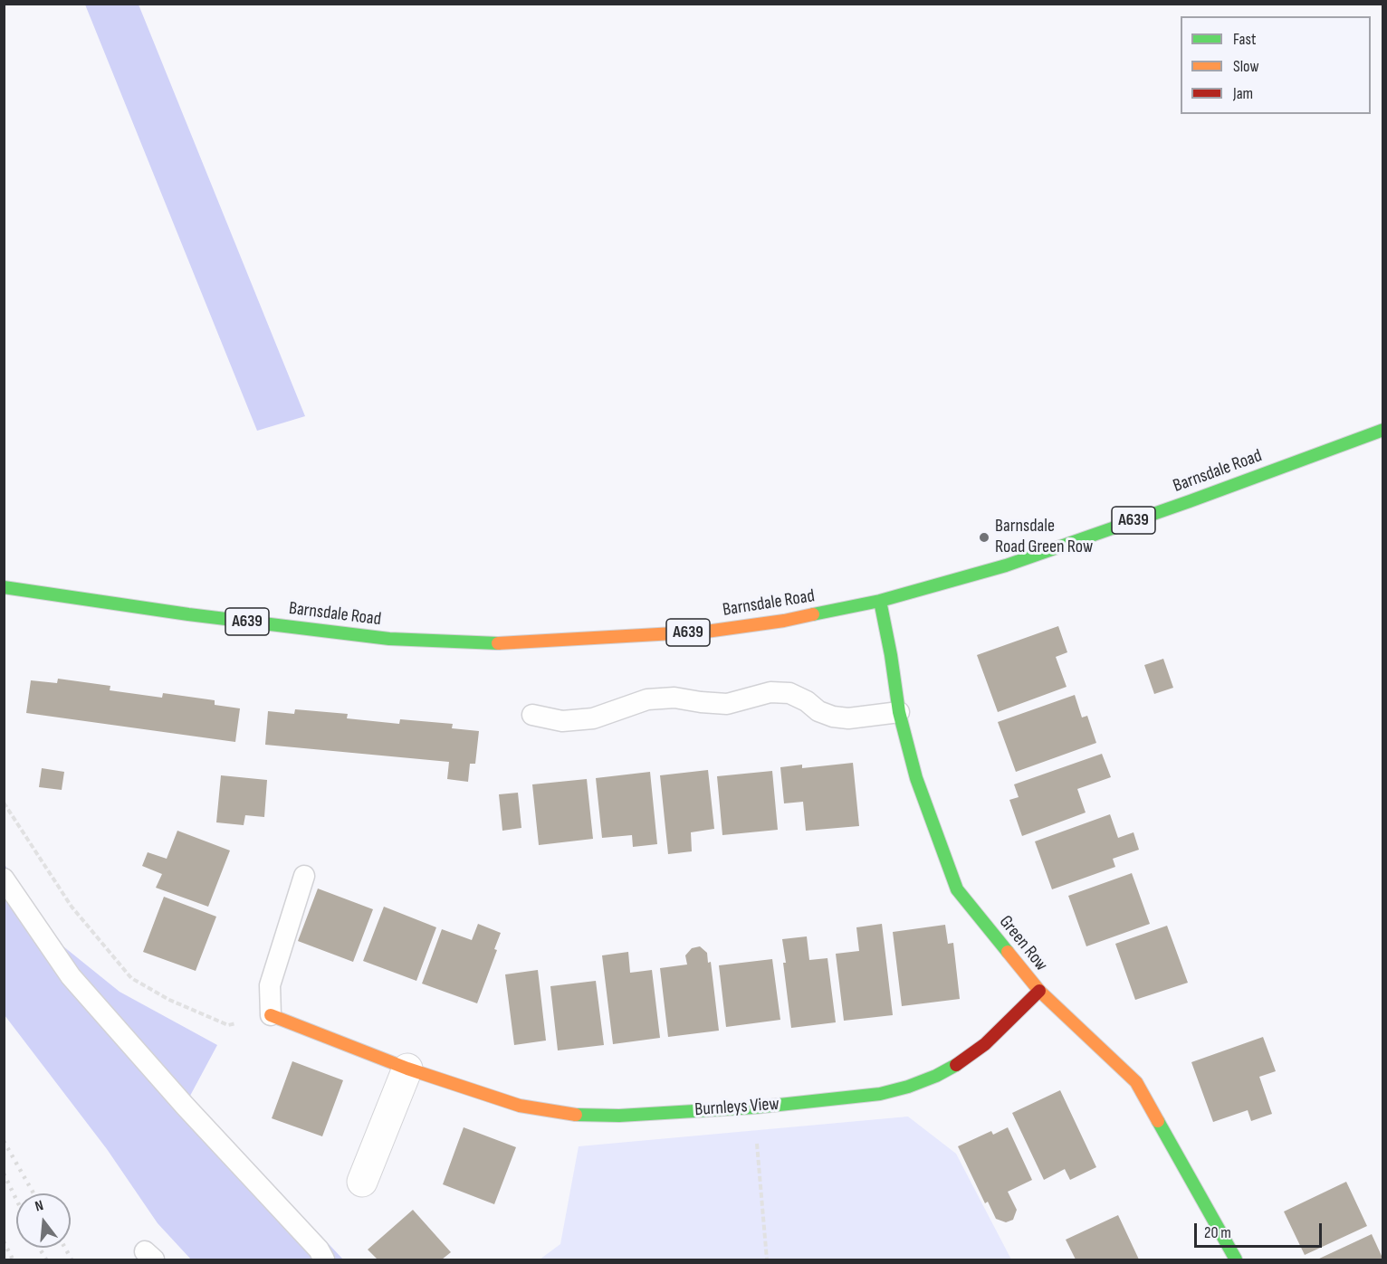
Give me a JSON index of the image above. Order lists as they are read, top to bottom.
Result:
{
  "streets": {
    "street": [
      "Barnsdale Road",
      "A639",
      "Green Row",
      "Burnleys View"
    ]
  },
  "crossings": [
    ["Barnsdale Road", "Green Row"],
    ["Green Row", "Burnleys View"]
  ],
  "places": ["Barnsdale Road Green Row"],
  "legend": ["Fast", "Slow", "Jam"],
  "scale_bar": "20 m",
  "north": "top"
}
